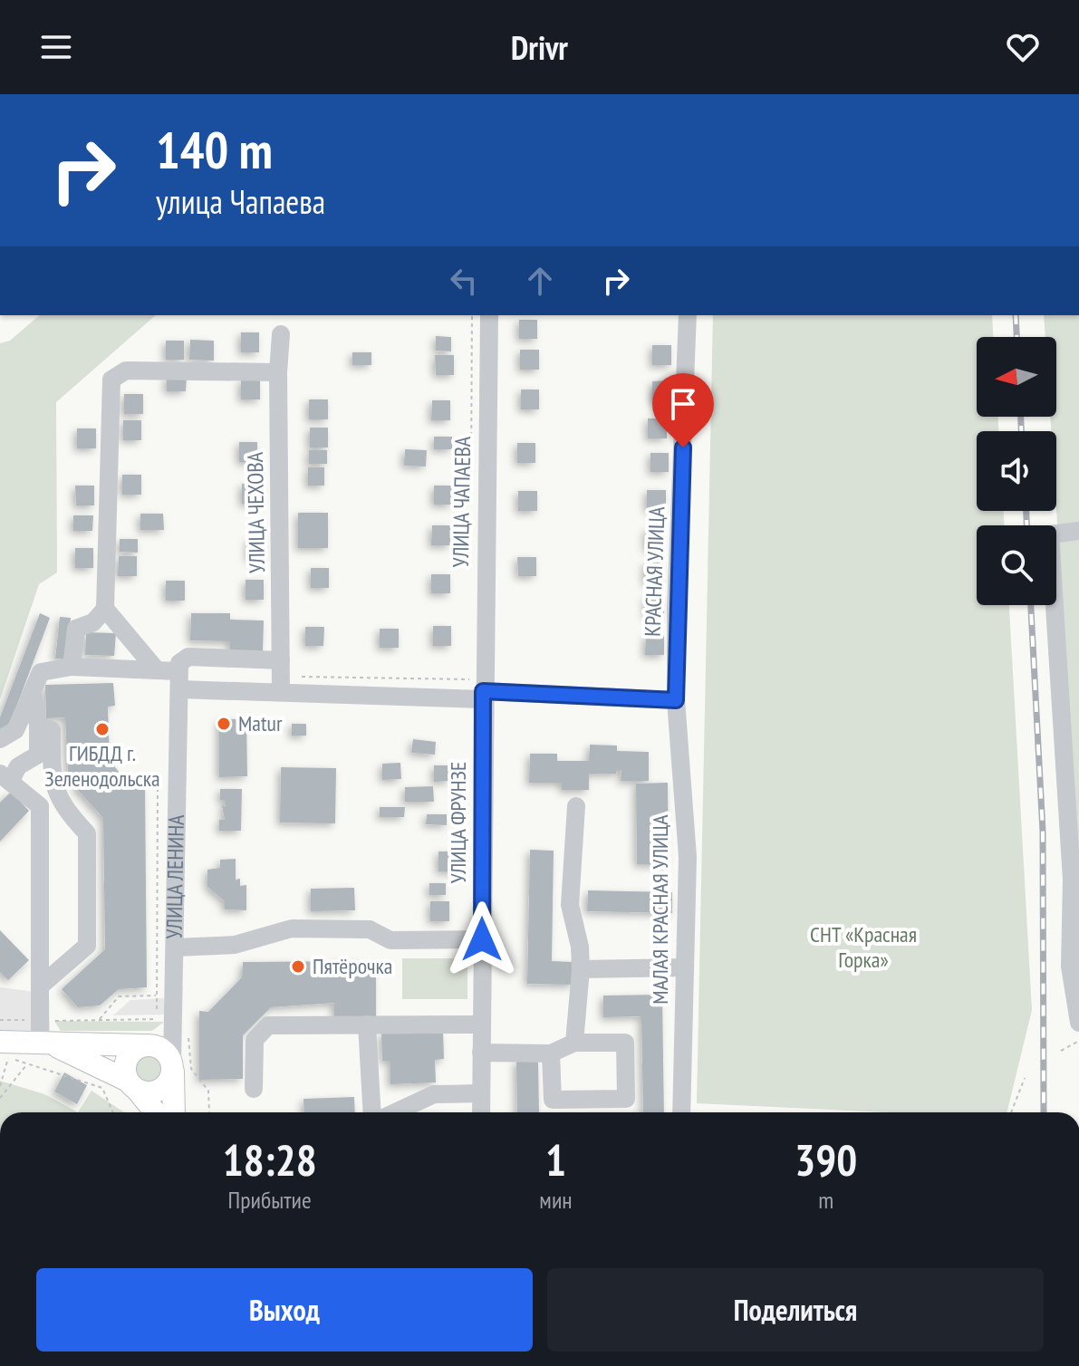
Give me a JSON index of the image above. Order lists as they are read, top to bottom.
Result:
{
  "streets": {
    "main road": ["УЛИЦА ЛЕНИНА"],
    "street": [
      "УЛИЦА ЧАПАЕВА",
      "УЛИЦА ЧЕХОВА",
      "КРАСНАЯ УЛИЦА",
      "УЛИЦА ФРУНЗЕ",
      "МАЛАЯ КРАСНАЯ УЛИЦА"
    ]
  },
  "crossings": [
    ["УЛИЦА ЧАПАЕВА", "УЛИЦА ФРУНЗЕ"],
    ["КРАСНАЯ УЛИЦА", "МАЛАЯ КРАСНАЯ УЛИЦА"]
  ],
  "parks": ["СНТ «Красная Горка»"],
  "places": ["Matur", "ГИБДД г. Зеленодольска", "Пятёрочка"],
  "north": "left",
  "page": {
    "header": "Drivr",
    "turn": ["140 m", "улица Чапаева"],
    "eta": [
      "18:28",
      "Прибытие",
      "1",
      "мин",
      "390",
      "m"
    ],
    "buttons": ["Выход", "Поделиться"]
  }
}
